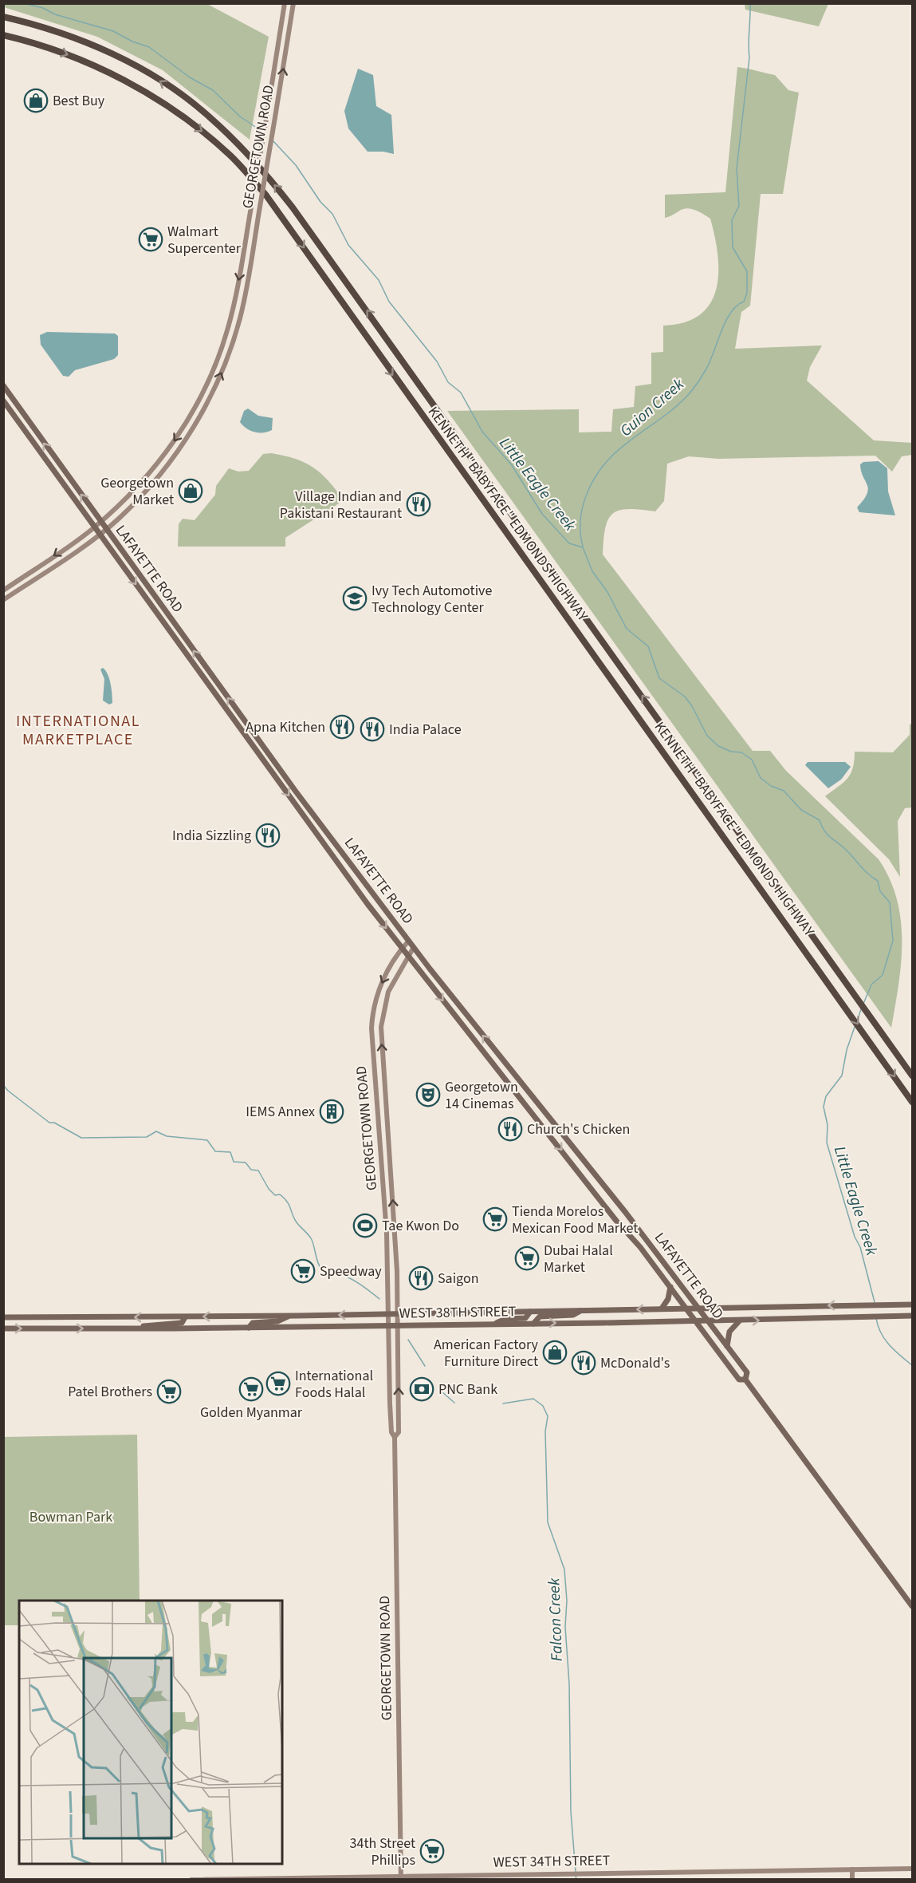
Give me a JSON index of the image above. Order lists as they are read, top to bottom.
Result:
{
  "streets": {
    "highway": ["KENNETH \"BABYFACE\" EDMONDS HIGHWAY"],
    "main road": [
      "GEORGETOWN ROAD",
      "LAFAYETTE ROAD",
      "WEST 38TH STREET",
      "WEST 34TH STREET"
    ]
  },
  "crossings": [
    ["GEORGETOWN ROAD", "LAFAYETTE ROAD"],
    ["GEORGETOWN ROAD", "WEST 38TH STREET"],
    ["GEORGETOWN ROAD", "WEST 34TH STREET"],
    ["LAFAYETTE ROAD", "WEST 38TH STREET"]
  ],
  "districts": ["INTERNATIONAL MARKETPLACE"],
  "water": ["Guion Creek", "Little Eagle Creek", "Falcon Creek"],
  "parks": ["Bowman Park"],
  "places": {
    "shop": ["Best Buy", "Georgetown Market", "American Factory Furniture Direct"],
    "supermarket": [
      "Walmart Supercenter",
      "Tienda Morelos Mexican Food Market",
      "Dubai Halal Market",
      "Speedway",
      "International Foods Halal",
      "Golden Myanmar",
      "Patel Brothers",
      "34th Street Phillips"
    ],
    "restaurant": [
      "Village Indian and Pakistani Restaurant",
      "Apna Kitchen",
      "India Palace",
      "India Sizzling",
      "Church's Chicken",
      "Saigon",
      "McDonald's"
    ],
    "school or university": ["Ivy Tech Automotive Technology Center"],
    "theatre": ["Georgetown 14 Cinemas"],
    "building": ["IEMS Annex"],
    "sports": ["Tae Kwon Do"],
    "bank": ["PNC Bank"]
  }
}
